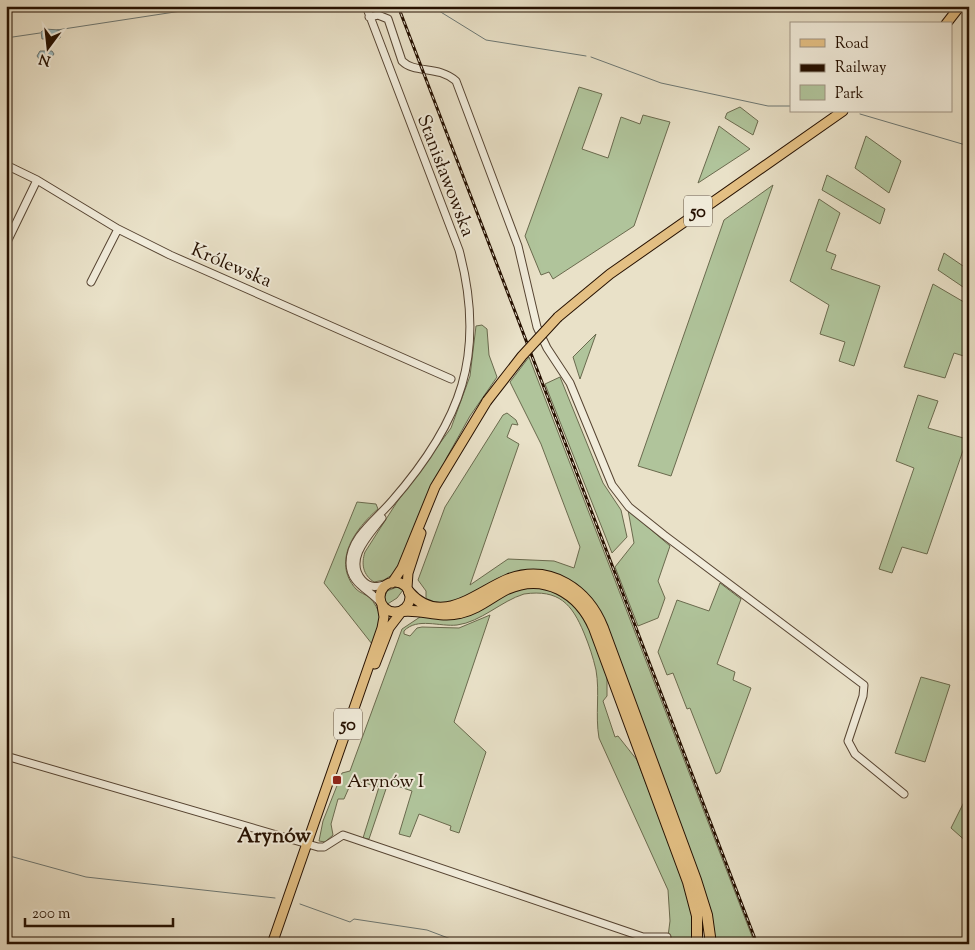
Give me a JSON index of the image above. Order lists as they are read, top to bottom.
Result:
{
  "streets": {
    "main road": ["50"],
    "street": ["Stanisławowska", "Królewska"]
  },
  "districts": ["Arynów"],
  "places": {
    "transit": ["Arynów I"]
  },
  "legend": ["Road", "Railway", "Park"],
  "scale_bar": "200 m",
  "north": "bottom"
}
